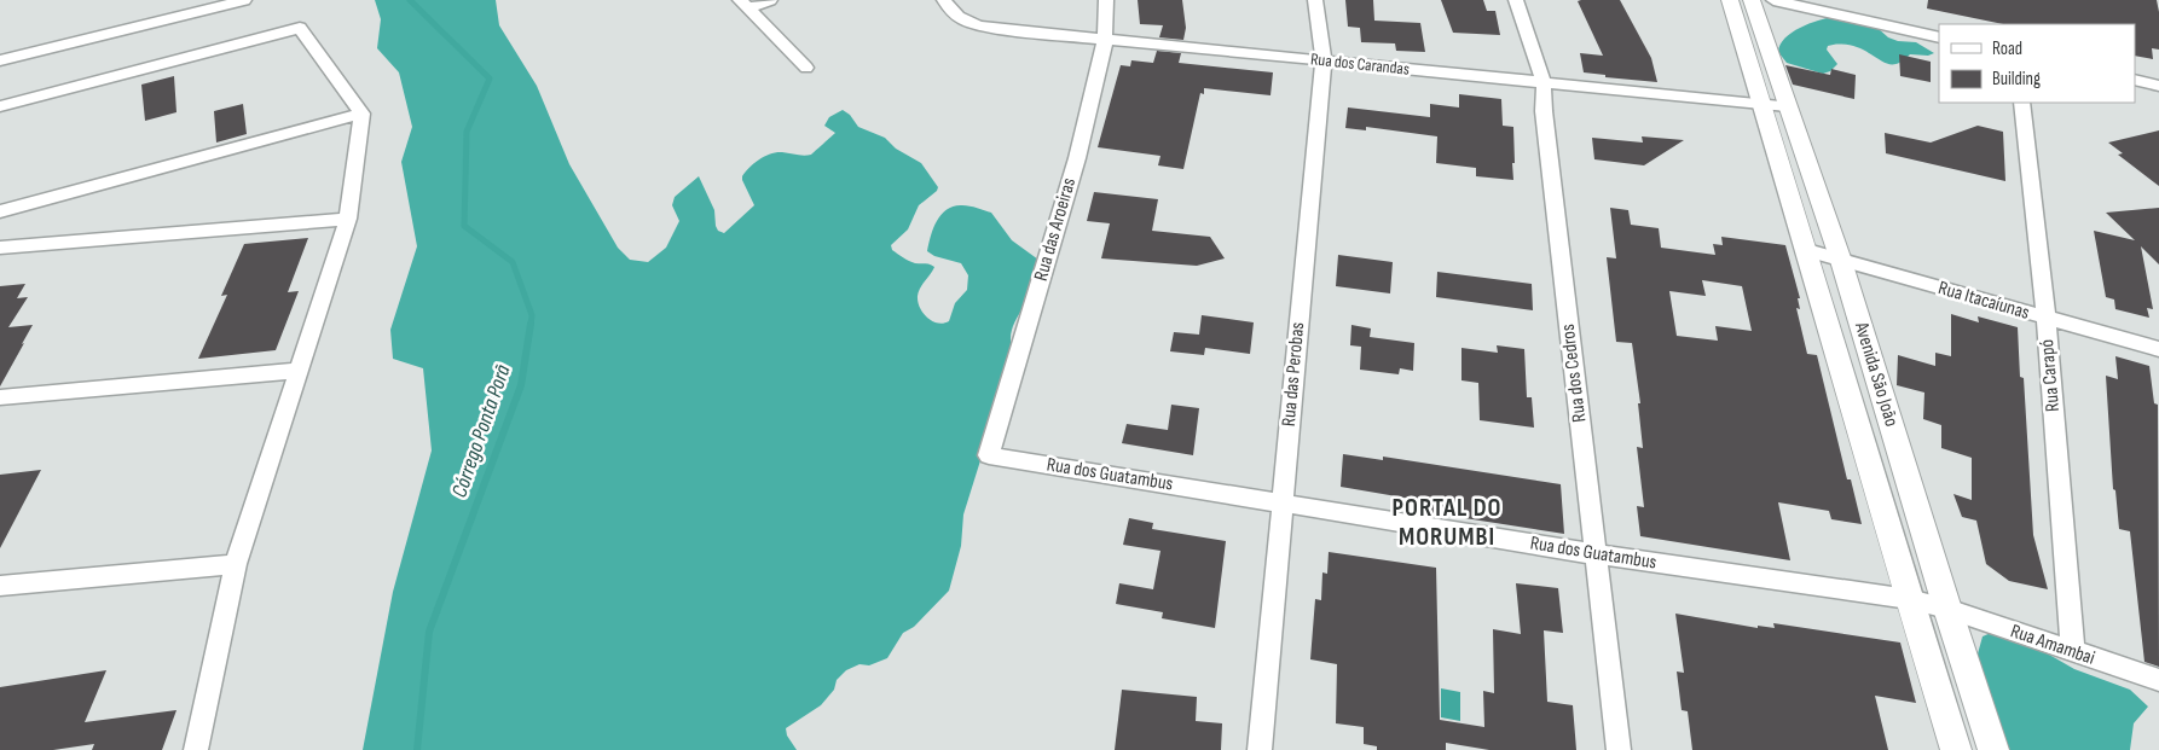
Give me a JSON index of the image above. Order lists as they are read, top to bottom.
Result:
{
  "streets": {
    "street": [
      "Rua dos Carandas",
      "Rua das Aroeiras",
      "Rua Itacaíunas",
      "Rua dos Cedros",
      "Rua das Perobas",
      "Avenida São João",
      "Rua Carapó",
      "Rua dos Guatambus",
      "Rua Amambai"
    ]
  },
  "crossings": [
    ["Rua dos Carandas", "Rua das Aroeiras"],
    ["Rua dos Carandas", "Rua dos Cedros"],
    ["Rua dos Carandas", "Rua das Perobas"],
    ["Rua dos Carandas", "Avenida São João"],
    ["Rua das Aroeiras", "Rua dos Guatambus"],
    ["Rua Itacaíunas", "Avenida São João"],
    ["Rua Itacaíunas", "Rua Carapó"],
    ["Rua dos Cedros", "Rua dos Guatambus"],
    ["Rua das Perobas", "Rua dos Guatambus"],
    ["Avenida São João", "Rua dos Guatambus"],
    ["Avenida São João", "Rua Amambai"],
    ["Rua Carapó", "Rua Amambai"],
    ["Rua dos Guatambus", "Rua Amambai"]
  ],
  "districts": ["PORTAL DO MORUMBI"],
  "water": ["Córrego Ponta Porã"],
  "legend": ["Road", "Building"]
}
